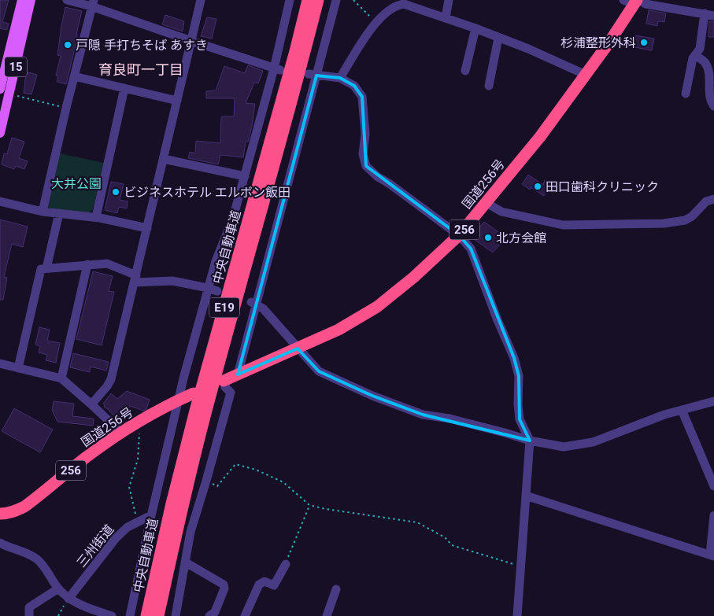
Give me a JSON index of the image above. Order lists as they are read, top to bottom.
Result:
{
  "streets": {
    "highway": [
      "国道256号",
      "256",
      "中央自動車道",
      "E19"
    ],
    "main road": ["15"],
    "street": ["三州街道"]
  },
  "districts": ["育良町一丁目"],
  "parks": ["大井公園"],
  "places": [
    "杉浦整形外科",
    "戸隠 手打ちそば あすき",
    "田口歯科クリニック",
    "ビジネスホテル エルボン飯田",
    "北方会館"
  ]
}
